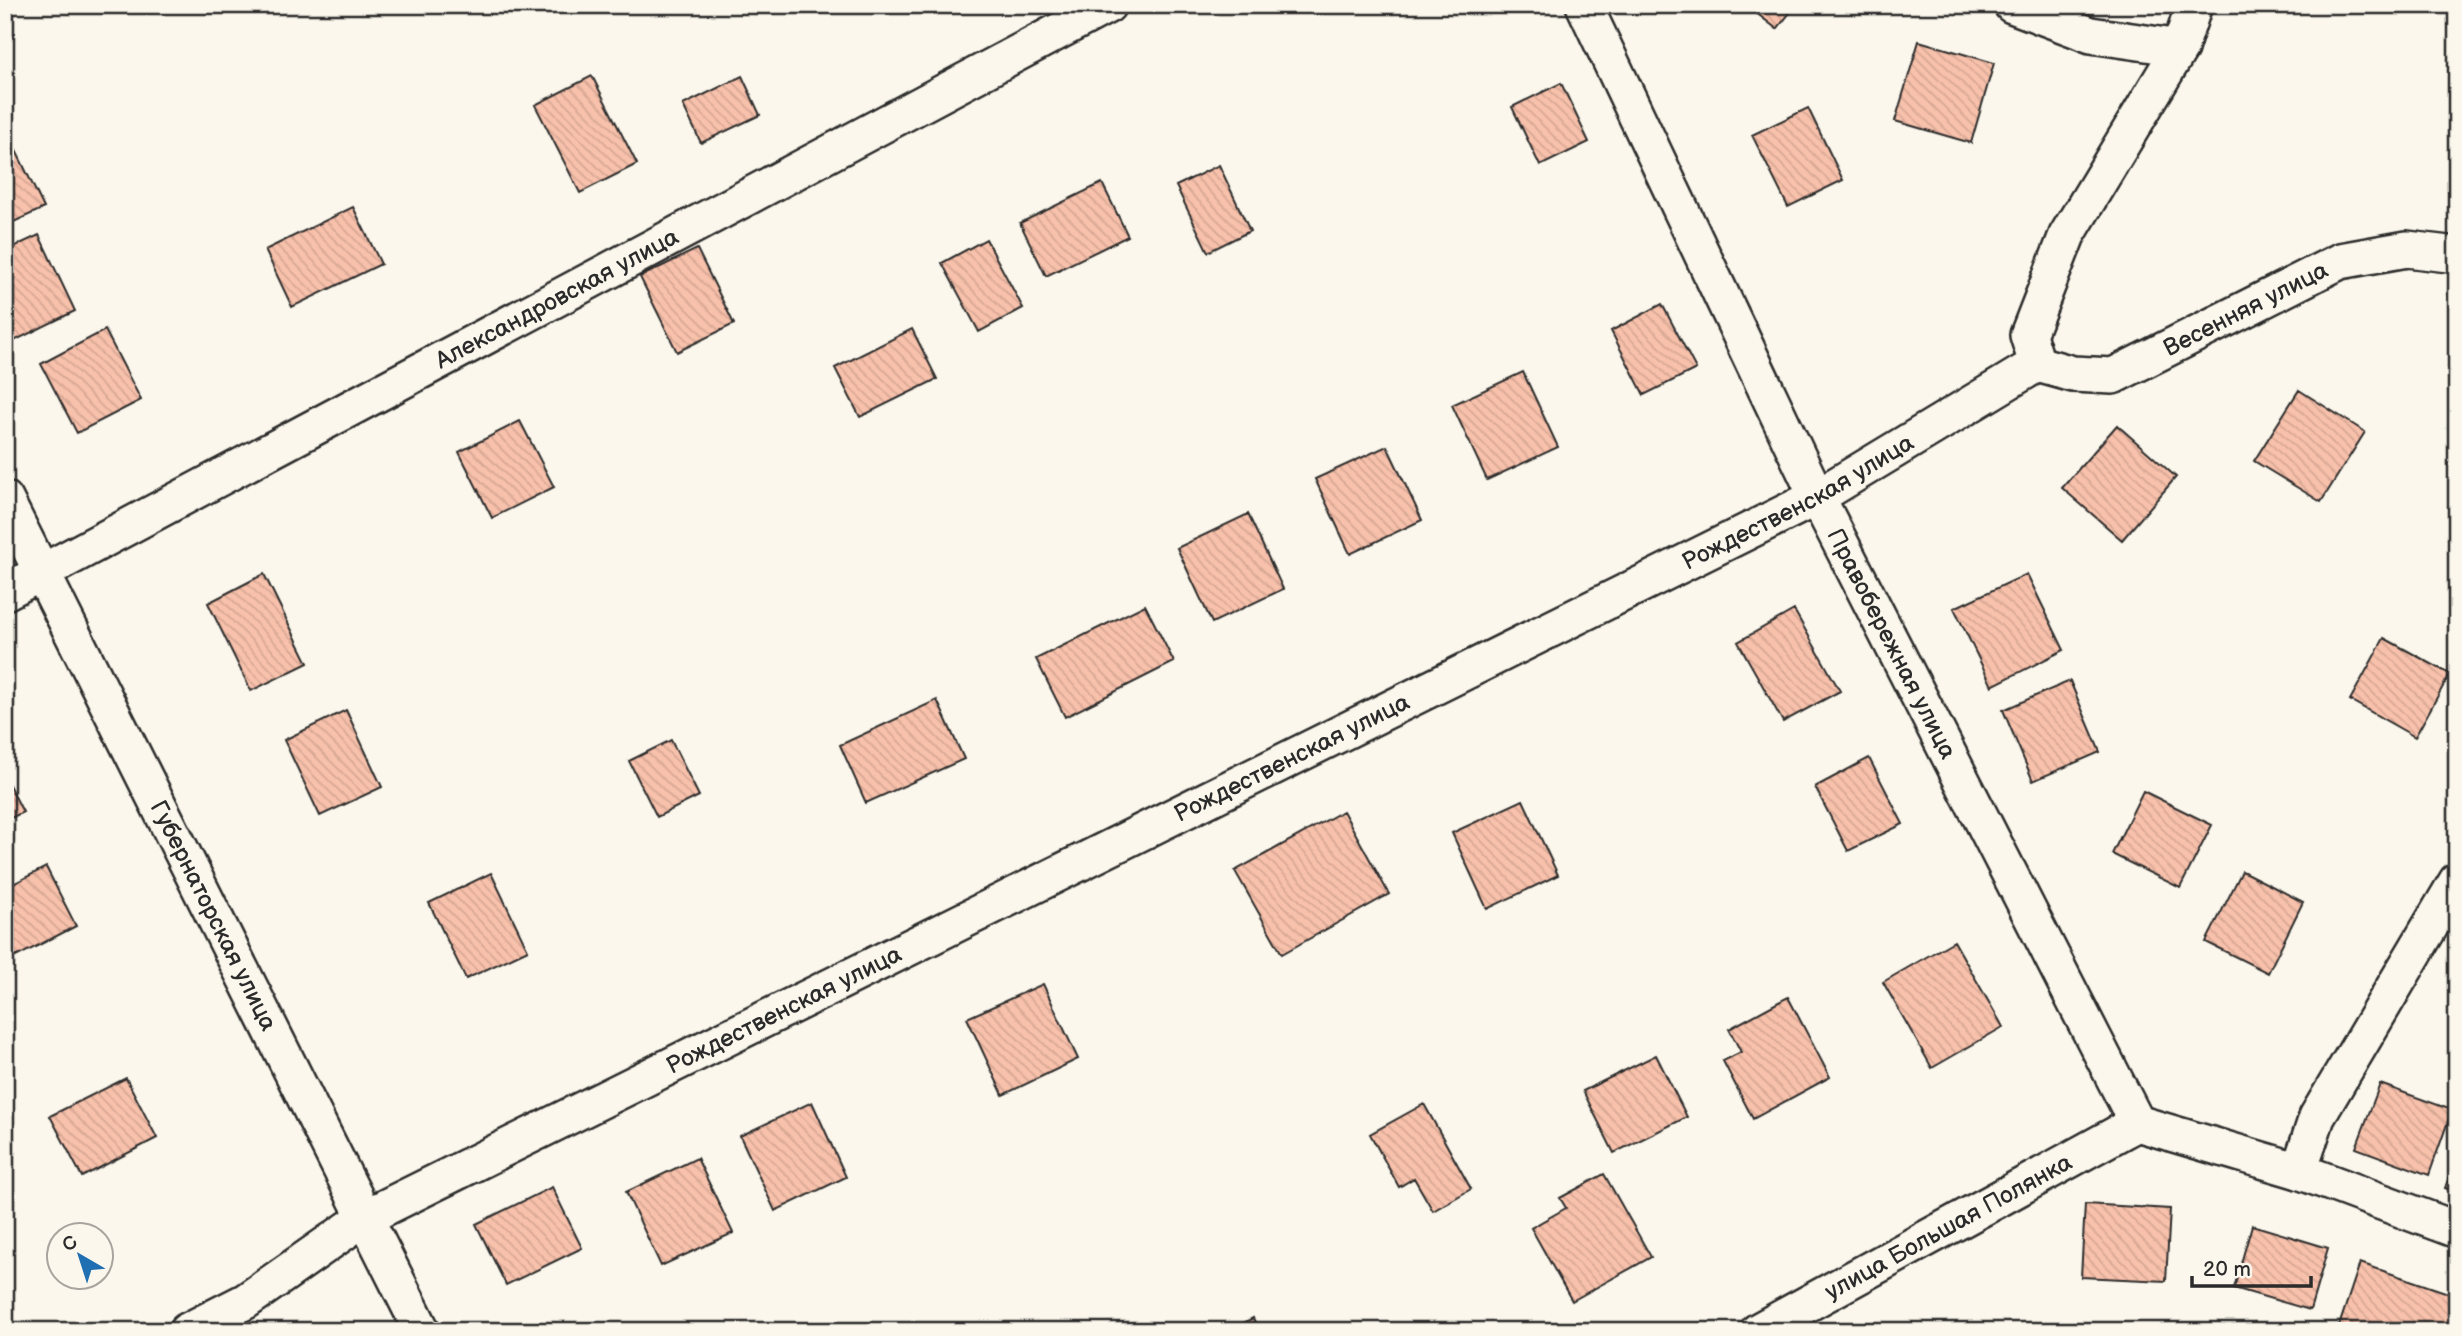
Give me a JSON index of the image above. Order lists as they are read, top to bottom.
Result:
{
  "streets": {
    "street": [
      "Александровская улица",
      "Весенняя улица",
      "Рождественская улица",
      "Правобережная улица",
      "Губернаторская улица",
      "улица Большая Полянка"
    ]
  },
  "crossings": [
    ["Александровская улица", "Губернаторская улица"],
    ["Весенняя улица", "Рождественская улица"],
    ["Рождественская улица", "Правобережная улица"],
    ["Рождественская улица", "Губернаторская улица"],
    ["Правобережная улица", "улица Большая Полянка"]
  ],
  "scale_bar": "20 m",
  "north": "top left"
}
